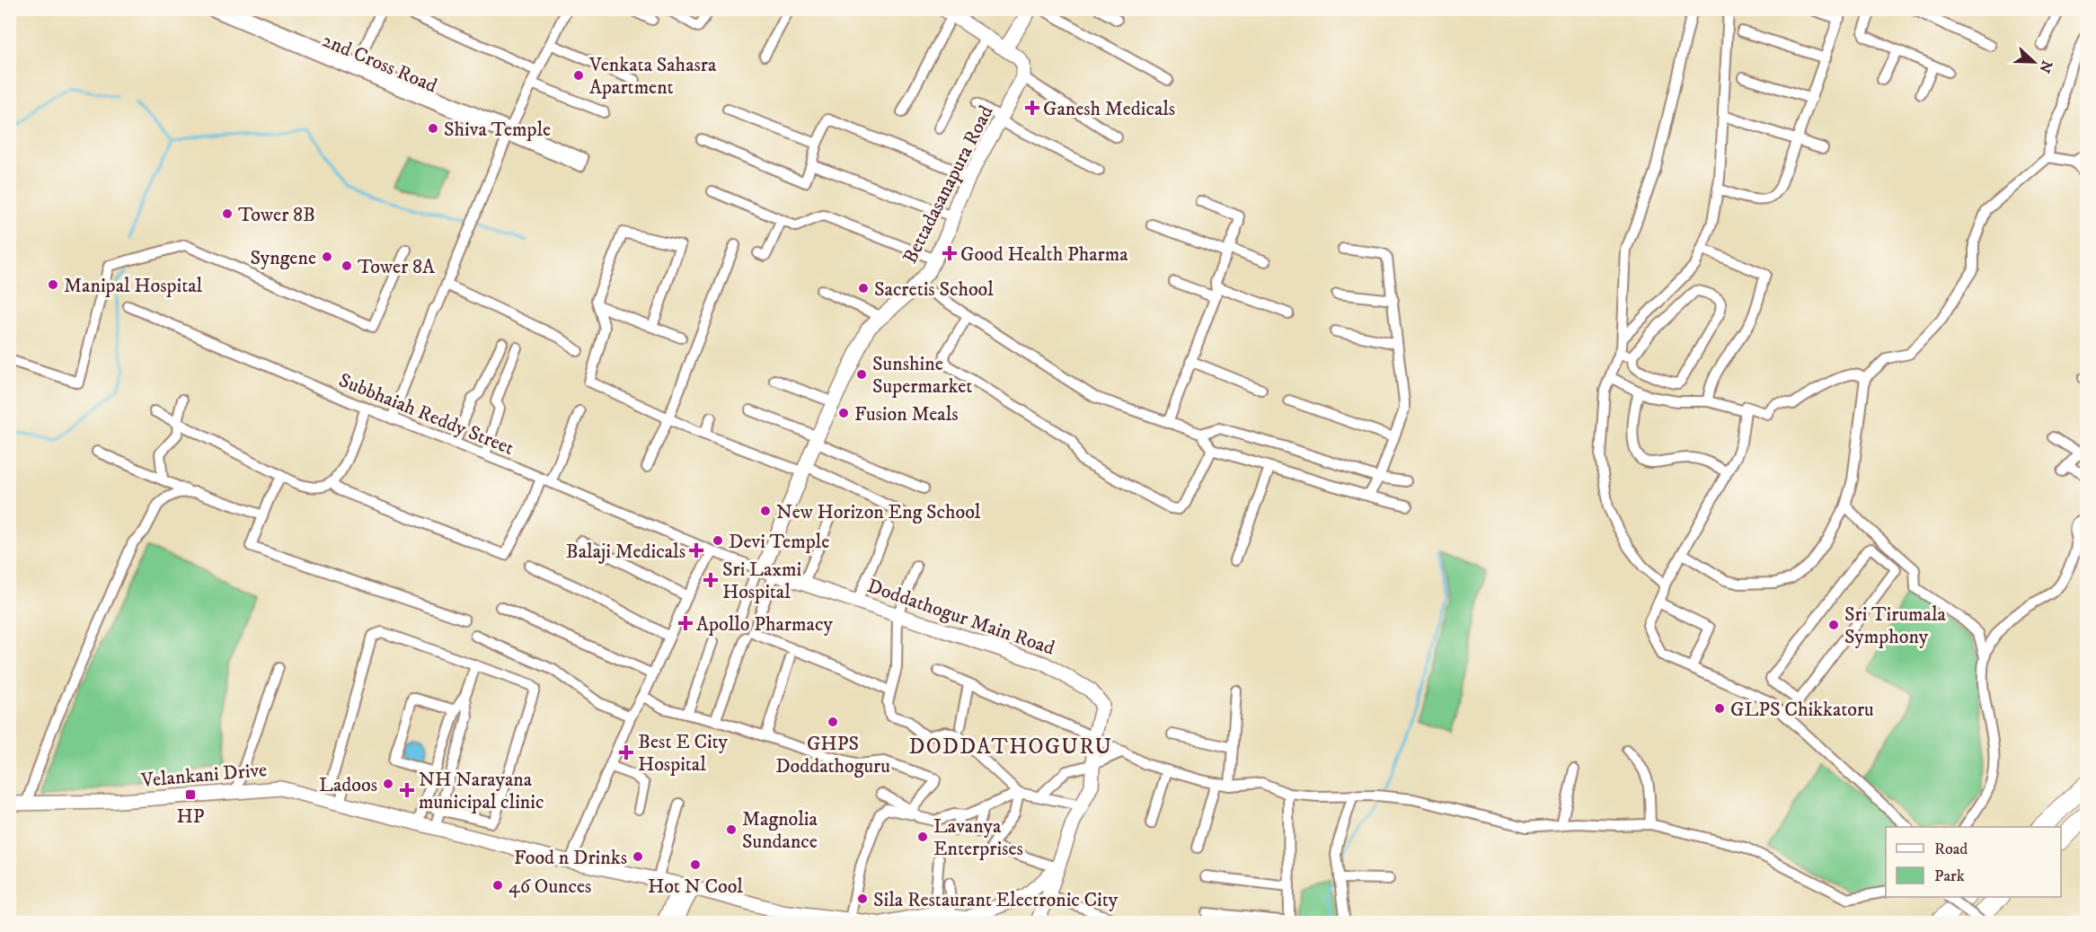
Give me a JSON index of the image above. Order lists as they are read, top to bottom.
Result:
{
  "streets": {
    "street": [
      "2nd Cross Road",
      "Bettadasanapura Road",
      "Subbhaiah Reddy Street",
      "Doddathogur Main Road",
      "Velankani Drive"
    ]
  },
  "crossings": [
    ["Bettadasanapura Road", "Subbhaiah Reddy Street"],
    ["Bettadasanapura Road", "Doddathogur Main Road"],
    ["Subbhaiah Reddy Street", "Doddathogur Main Road"]
  ],
  "districts": ["DODDATHOGURU"],
  "places": {
    "other": [
      "Venkata Sahasra Apartment",
      "Shiva Temple",
      "Tower 8B",
      "Syngene",
      "Tower 8A",
      "Manipal Hospital",
      "Sacretis School",
      "Sunshine Supermarket",
      "Fusion Meals",
      "New Horizon Eng School",
      "Devi Temple",
      "Sri Tirumala Symphony",
      "GLPS Chikkatoru",
      "GHPS Doddathoguru",
      "Ladoos",
      "Magnolia Sundance",
      "Lavanya Enterprises",
      "Food n Drinks",
      "Hot N Cool",
      "46 Ounces",
      "Sila Restaurant Electronic City"
    ],
    "health": [
      "Ganesh Medicals",
      "Good Health Pharma",
      "Balaji Medicals",
      "Sri Laxmi Hospital",
      "Apollo Pharmacy",
      "Best E City Hospital",
      "NH Narayana municipal clinic"
    ],
    "transit": ["HP"]
  },
  "legend": ["Road", "Park"],
  "north": "right"
}
